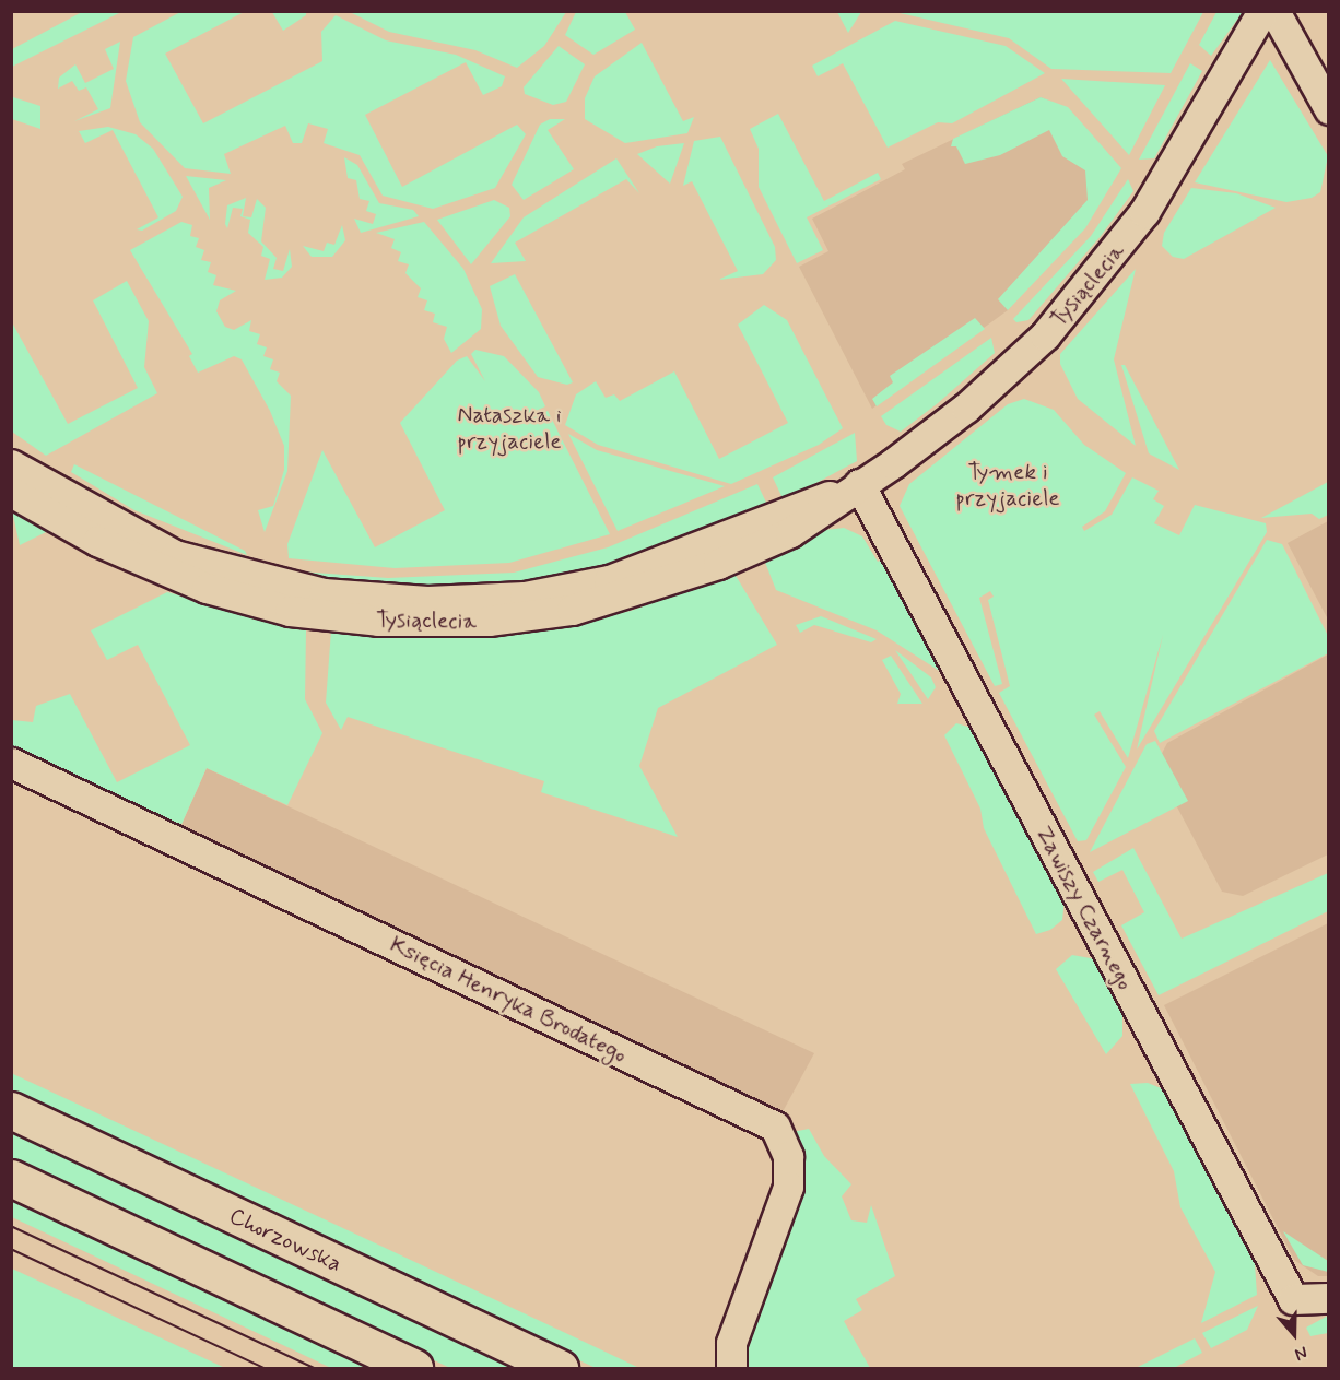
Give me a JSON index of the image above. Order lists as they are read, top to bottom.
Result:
{
  "streets": {
    "main road": ["Chorzowska"],
    "street": ["Tysiąclecia", "Zawiszy Czarnego", "Księcia Henryka Brodatego"]
  },
  "crossings": [
    ["Tysiąclecia", "Zawiszy Czarnego"]
  ],
  "parks": ["Nataszka i przyjaciele", "Tymek i przyjaciele"],
  "north": "bottom"
}
